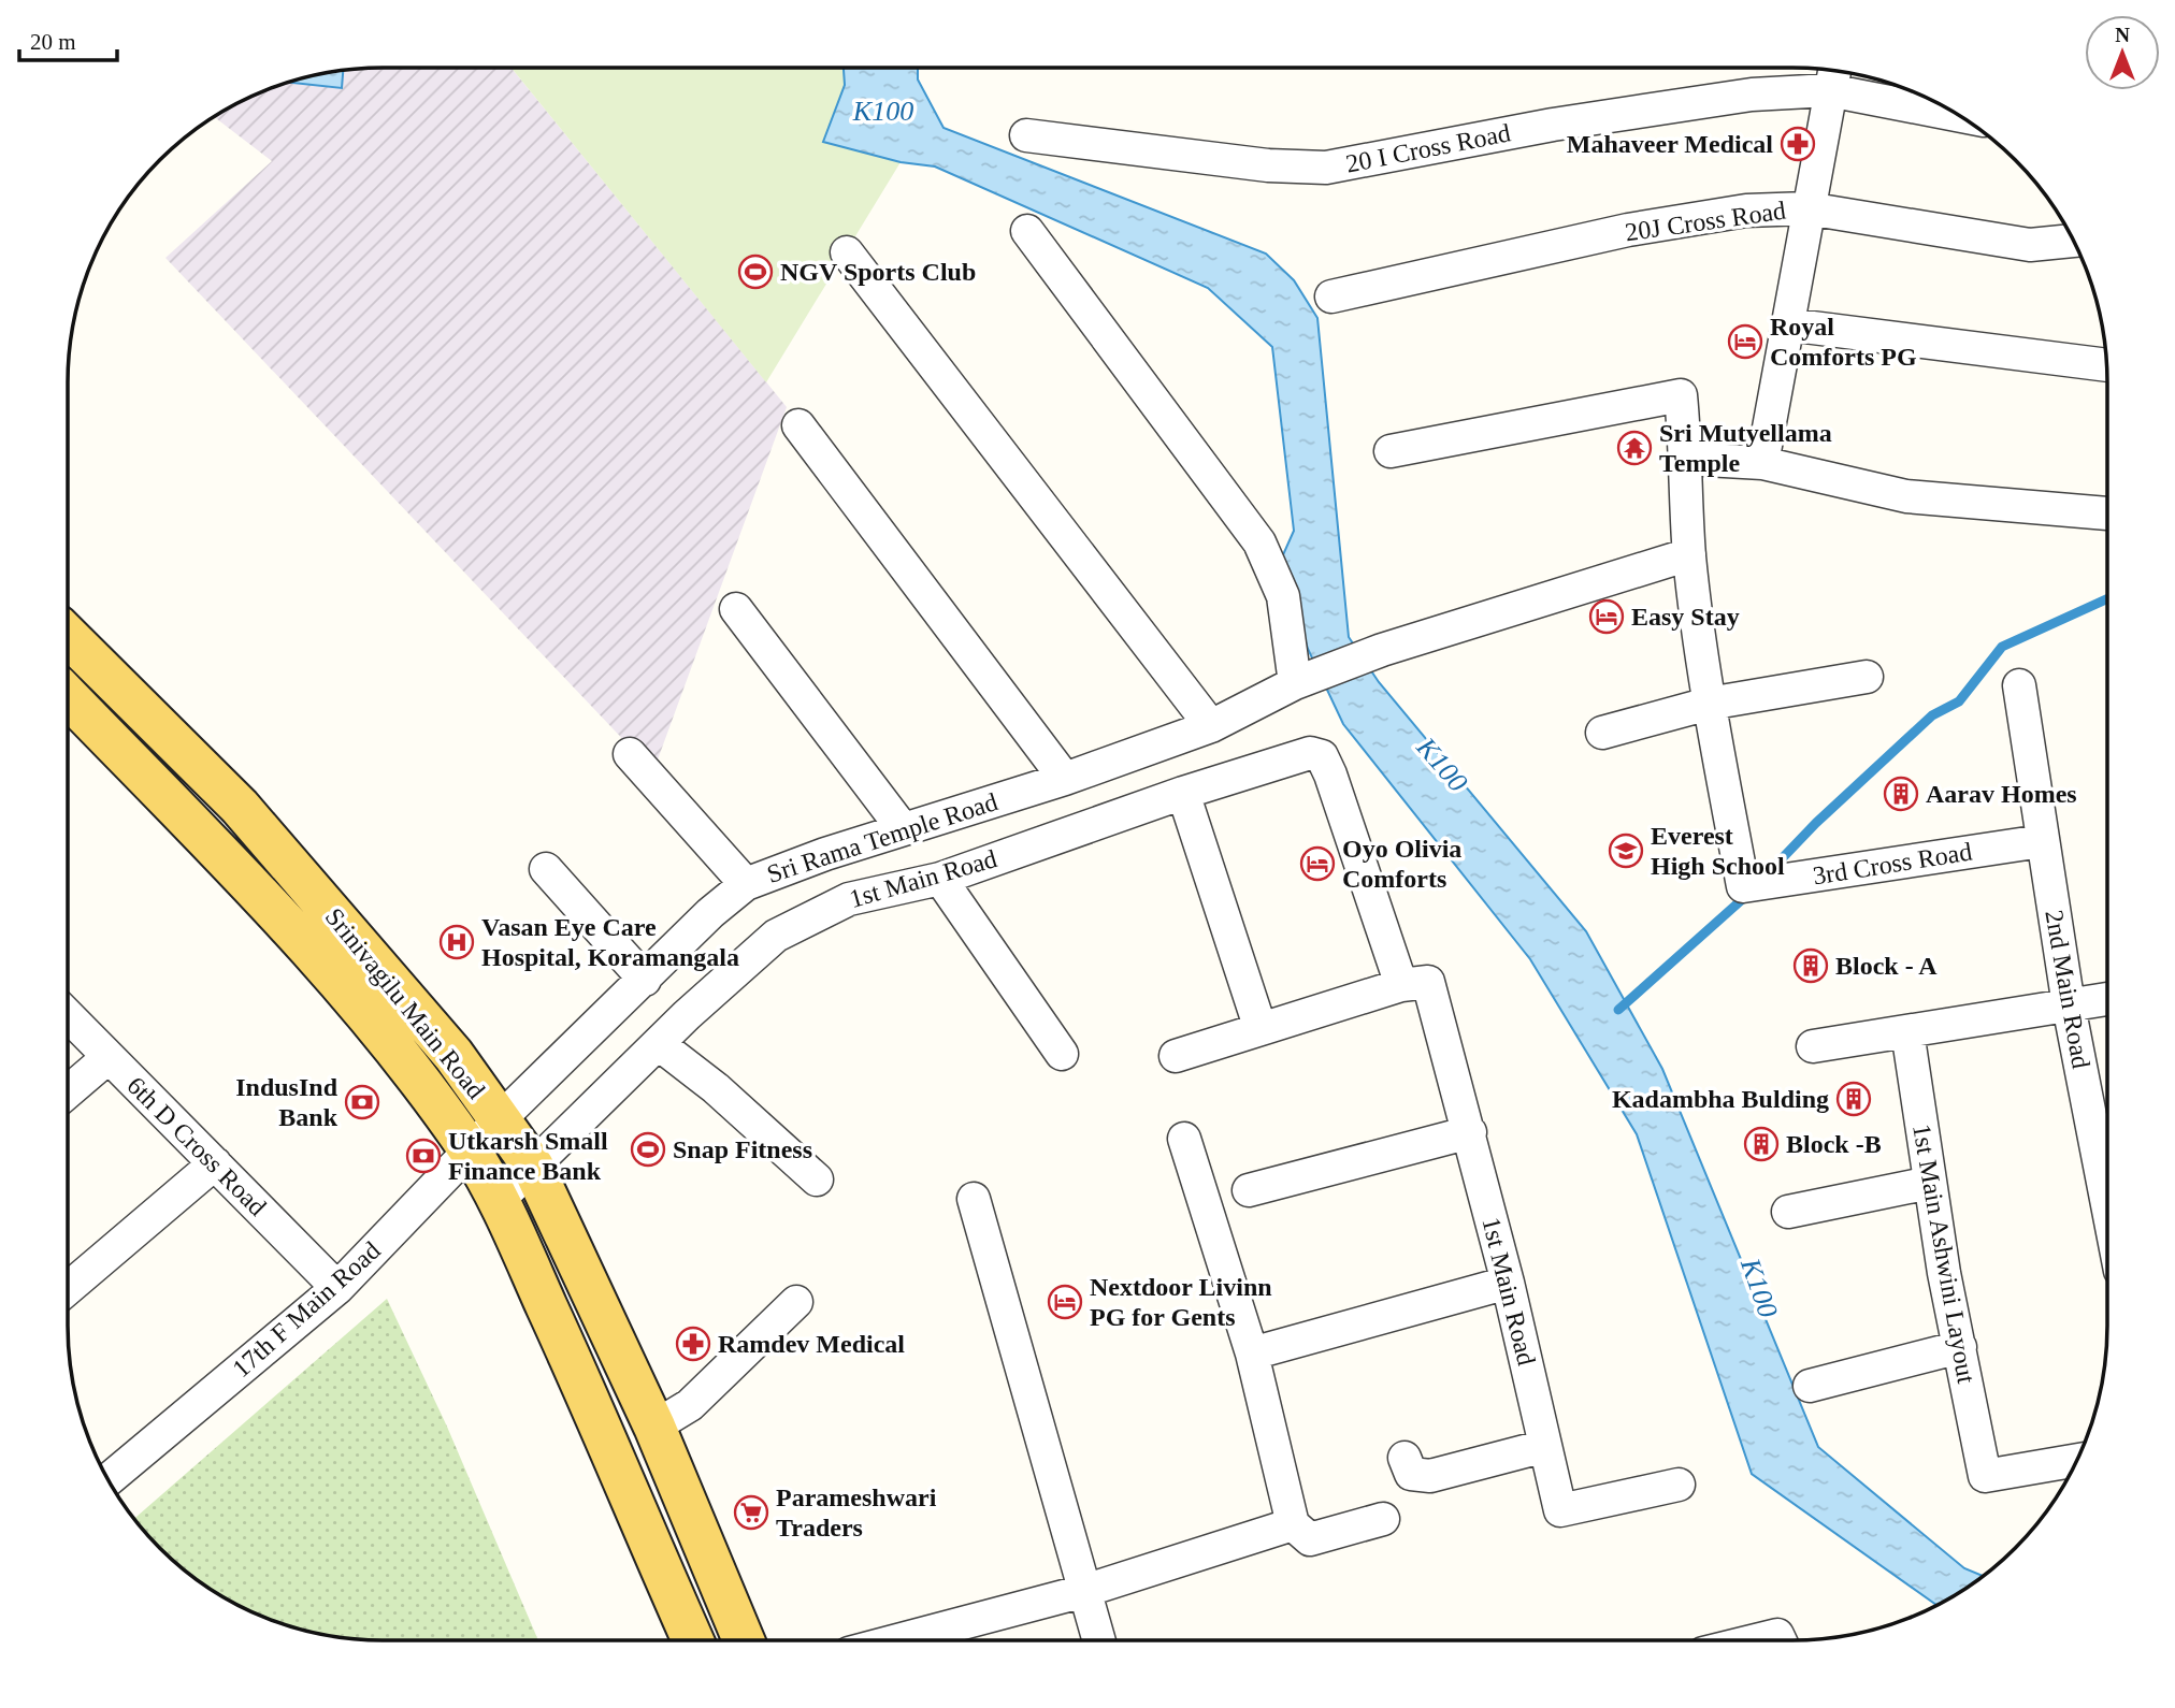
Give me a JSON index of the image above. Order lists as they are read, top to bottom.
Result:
{
  "streets": {
    "main road": ["Srinivagilu Main Road"],
    "street": [
      "20 I Cross Road",
      "20J Cross Road",
      "Sri Rama Temple Road",
      "3rd Cross Road",
      "1st Main Road",
      "2nd Main Road",
      "6th D Cross Road",
      "1st Main Ashwini Layout",
      "17th F Main Road"
    ]
  },
  "crossings": [
    ["Sri Rama Temple Road", "Srinivagilu Main Road"],
    ["Sri Rama Temple Road", "17th F Main Road"],
    ["3rd Cross Road", "2nd Main Road"],
    ["1st Main Road", "Srinivagilu Main Road"],
    ["Srinivagilu Main Road", "17th F Main Road"],
    ["6th D Cross Road", "17th F Main Road"]
  ],
  "water": ["K100"],
  "places": {
    "pharmacy": ["Mahaveer Medical", "Ramdev Medical"],
    "sports": ["NGV Sports Club", "Snap Fitness"],
    "hotel": [
      "Royal Comforts PG",
      "Easy Stay",
      "Oyo Olivia Comforts",
      "Nextdoor Livinn PG for Gents"
    ],
    "temple": ["Sri Mutyellama Temple"],
    "building": [
      "Aarav Homes",
      "Block - A",
      "Kadambha Bulding",
      "Block -B"
    ],
    "school or university": ["Everest High School"],
    "hospital": ["Vasan Eye Care Hospital, Koramangala"],
    "bank": ["IndusInd Bank", "Utkarsh Small Finance Bank"],
    "supermarket": ["Parameshwari Traders"]
  },
  "scale_bar": "20 m",
  "north": "top"
}
